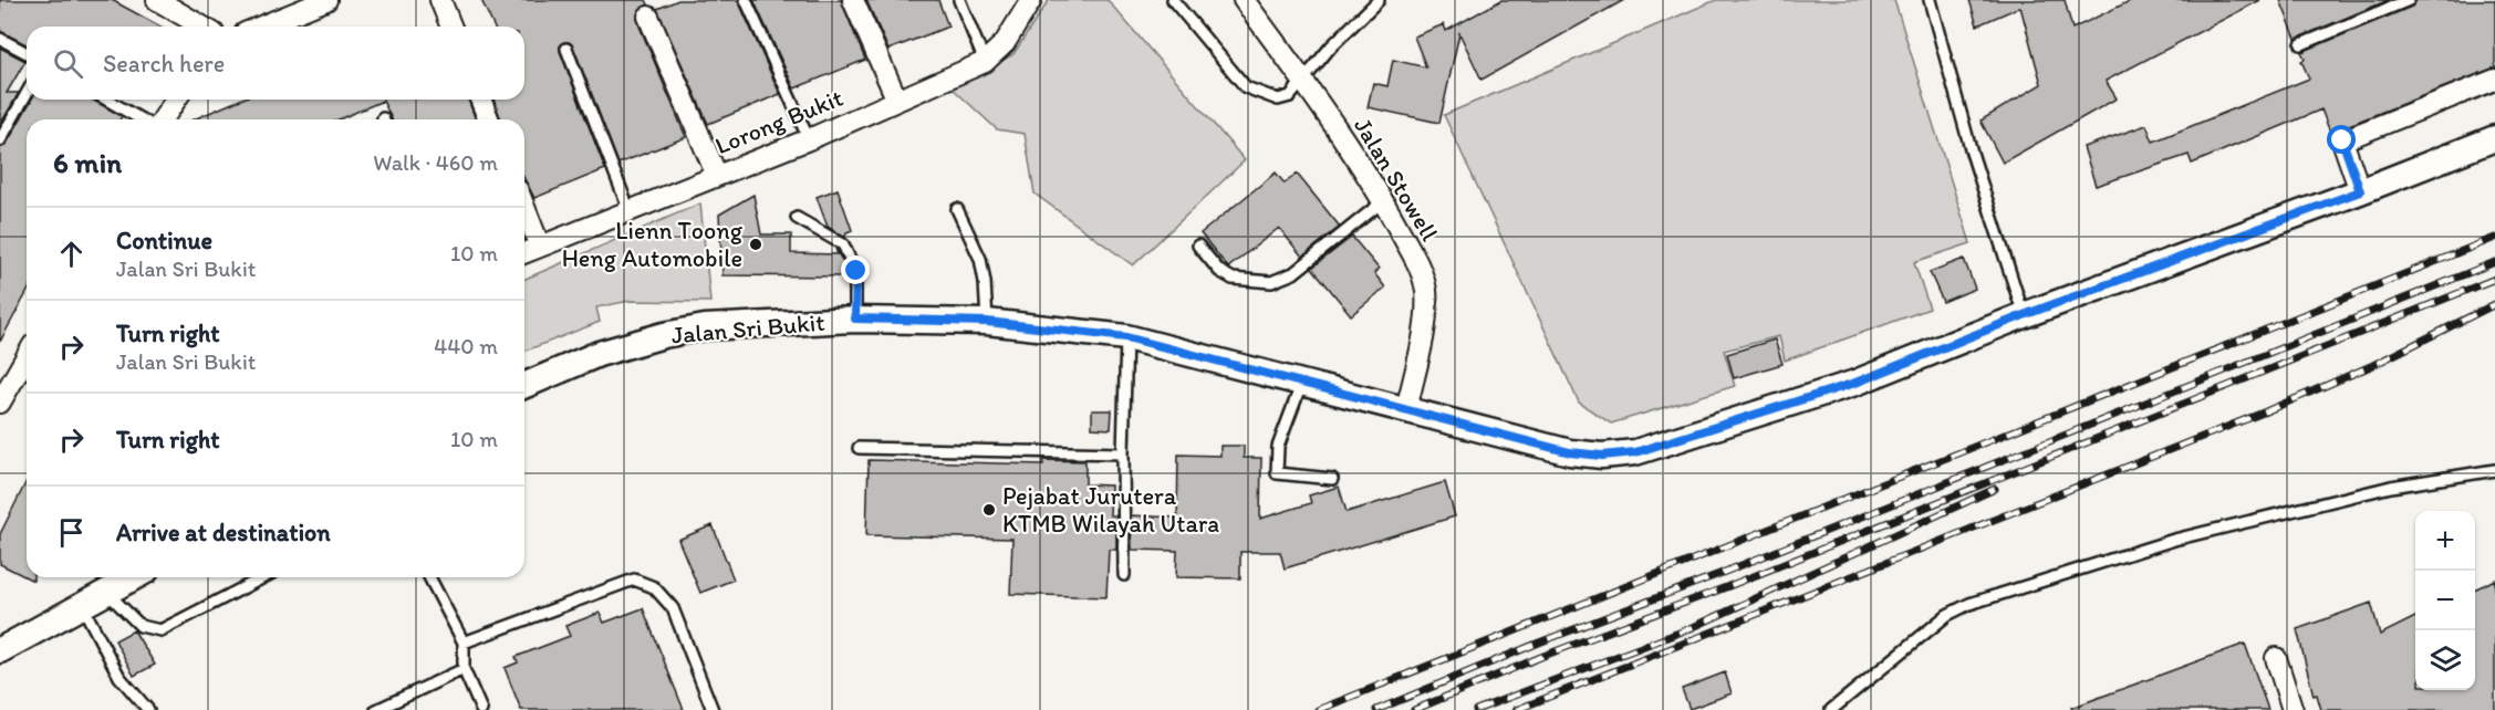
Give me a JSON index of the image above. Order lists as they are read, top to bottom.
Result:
{
  "streets": {
    "street": ["Lorong Bukit", "Jalan Stowell", "Jalan Sri Bukit"]
  },
  "crossings": [
    ["Jalan Stowell", "Jalan Sri Bukit"]
  ],
  "places": ["Lienn Toong Heng Automobile", "Pejabat Jurutera KTMB Wilayah Utara"],
  "page": {
    "search": "Search here",
    "heading": ["6 min", "Walk · 460 m"],
    "list": [
      ["Continue", "Jalan Sri Bukit", "10 m"],
      ["Turn right", "Jalan Sri Bukit", "440 m"],
      ["Turn right", "10 m"],
      "Arrive at destination"
    ],
    "map_buttons": ["+", "−"]
  }
}
